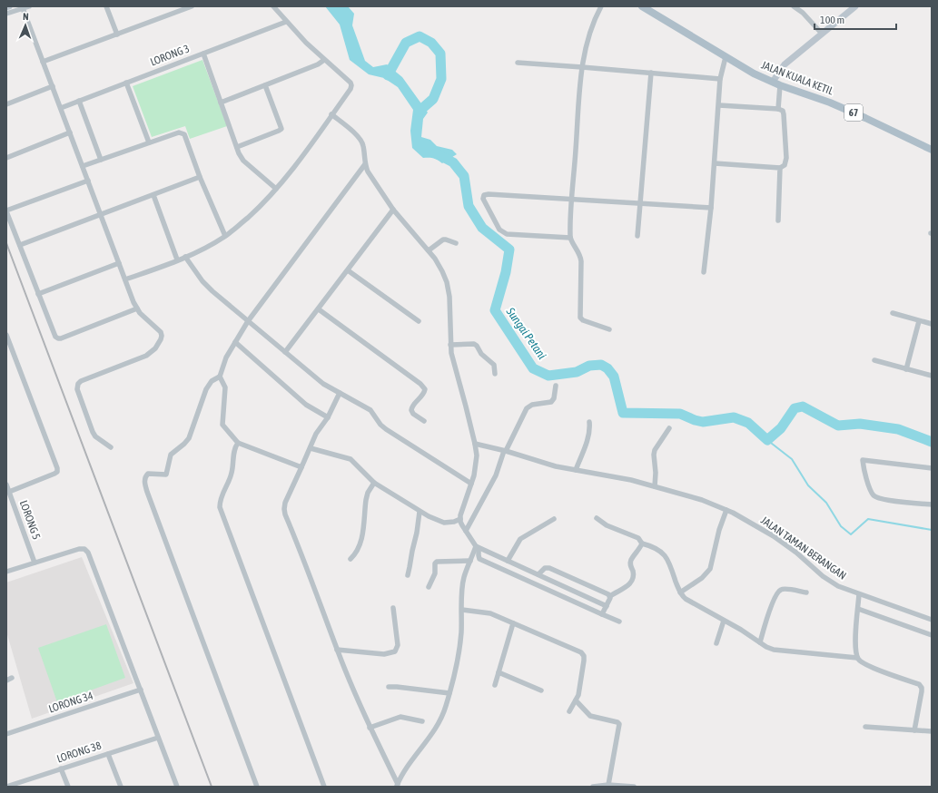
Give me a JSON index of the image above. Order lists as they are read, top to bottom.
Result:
{
  "streets": {
    "main road": ["JALAN KUALA KETIL", "67"],
    "street": [
      "LORONG 3",
      "LORONG 5",
      "JALAN TAMAN BERANGAN",
      "LORONG 34",
      "LORONG 38"
    ]
  },
  "water": ["Sungai Petani"],
  "scale_bar": "100 m",
  "north": "top"
}
